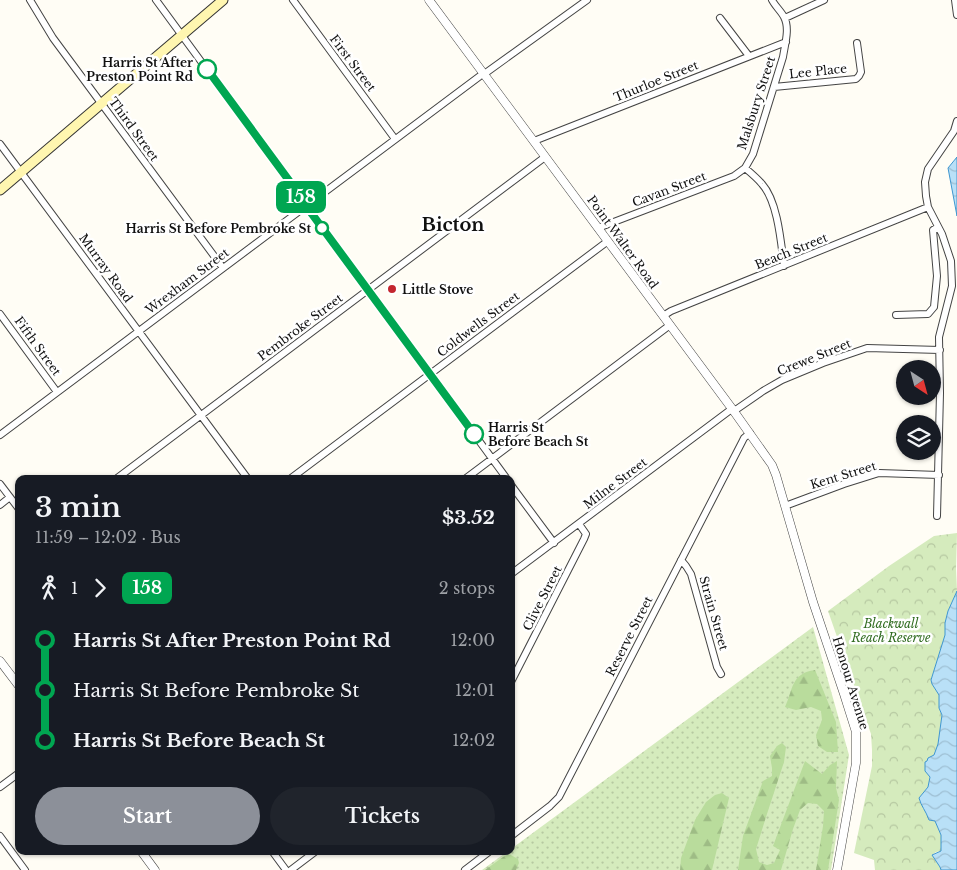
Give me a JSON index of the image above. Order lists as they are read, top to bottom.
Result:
{
  "streets": {
    "street": [
      "First Street",
      "Lee Place",
      "Thurloe Street",
      "Malsbury Street",
      "Third Street",
      "Cavan Street",
      "Point Walter Road",
      "Beach Street",
      "Murray Road",
      "Wrexham Street",
      "Coldwells Street",
      "Pembroke Street",
      "Fifth Street",
      "Crewe Street",
      "Kent Street",
      "Milne Street",
      "Clive Street",
      "Strain Street",
      "Reserve Street",
      "Honour Avenue"
    ]
  },
  "crossings": [
    ["First Street", "Wrexham Street"],
    ["Lee Place", "Malsbury Street"],
    ["Thurloe Street", "Malsbury Street"],
    ["Thurloe Street", "Point Walter Road"],
    ["Malsbury Street", "Cavan Street"],
    ["Malsbury Street", "Beach Street"],
    ["Third Street", "Wrexham Street"],
    ["Cavan Street", "Point Walter Road"],
    ["Point Walter Road", "Beach Street"],
    ["Point Walter Road", "Wrexham Street"],
    ["Point Walter Road", "Coldwells Street"],
    ["Point Walter Road", "Pembroke Street"],
    ["Point Walter Road", "Crewe Street"],
    ["Point Walter Road", "Kent Street"],
    ["Point Walter Road", "Milne Street"],
    ["Point Walter Road", "Reserve Street"],
    ["Point Walter Road", "Honour Avenue"],
    ["Murray Road", "Wrexham Street"],
    ["Murray Road", "Pembroke Street"],
    ["Wrexham Street", "Fifth Street"],
    ["Crewe Street", "Milne Street"],
    ["Kent Street", "Honour Avenue"],
    ["Milne Street", "Clive Street"],
    ["Strain Street", "Reserve Street"]
  ],
  "districts": ["Bicton"],
  "parks": ["Blackwall Reach Reserve"],
  "places": [
    "Harris St After Preston Point Rd",
    "Harris St Before Pembroke St",
    "Little Stove",
    "Harris St Before Beach St"
  ],
  "lines": ["bus line 158"],
  "north": "bottom right",
  "page": {
    "on_map": "158",
    "heading": ["3 min", "11:59 – 12:02 · Bus", "$3.52"],
    "legs": ["1", "158", "2 stops"],
    "list": [
      {
        "name": "Harris St After Preston Point Rd",
        "value": "12:00"
      },
      {
        "name": "Harris St Before Pembroke St",
        "value": "12:01"
      },
      {
        "name": "Harris St Before Beach St",
        "value": "12:02"
      }
    ],
    "buttons": ["Start", "Tickets"]
  }
}
